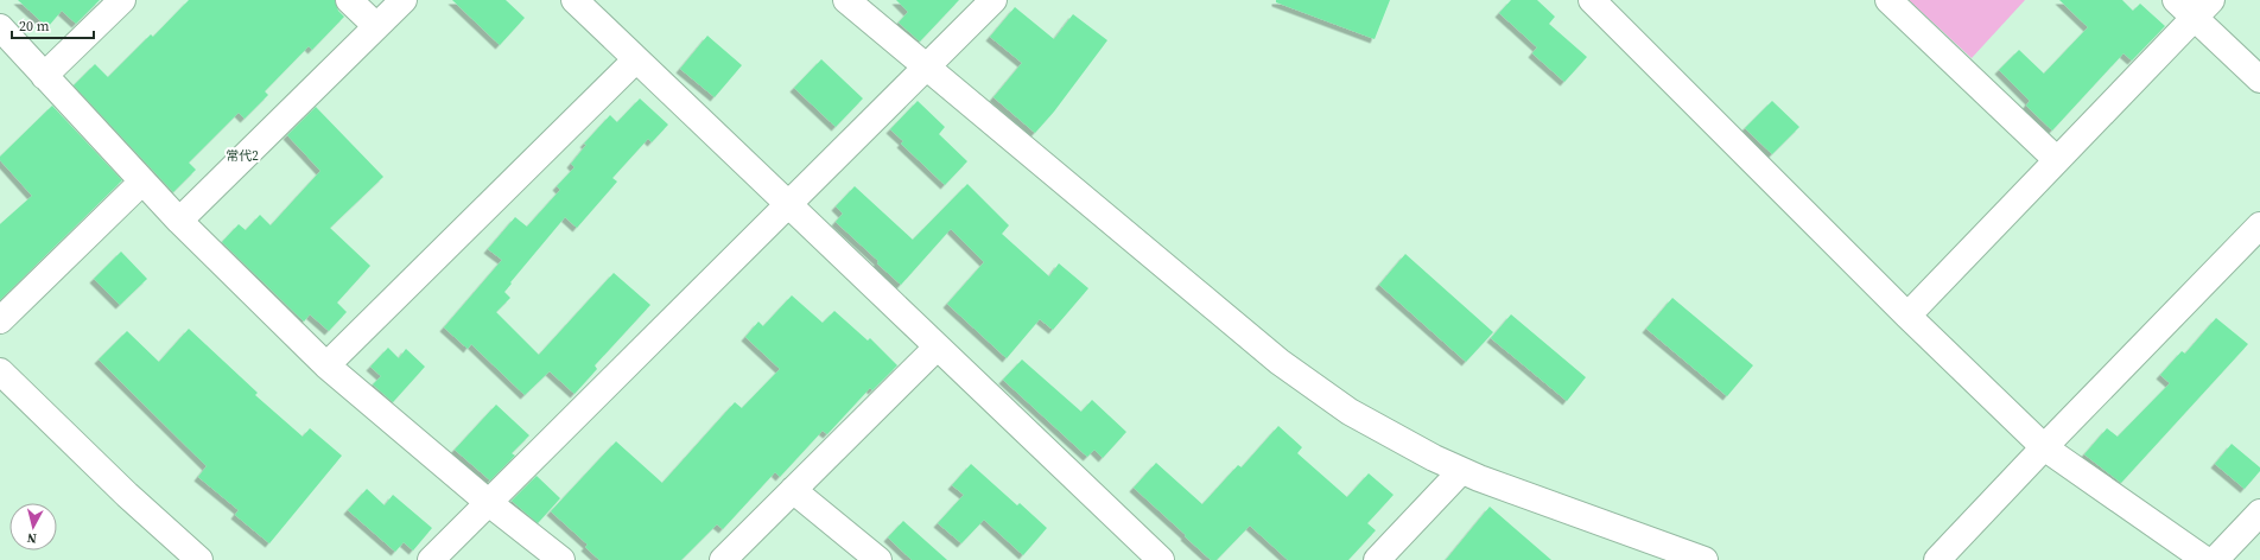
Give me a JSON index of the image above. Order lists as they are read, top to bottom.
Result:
{
  "districts": ["常代2"],
  "scale_bar": "20 m",
  "north": "bottom"
}
